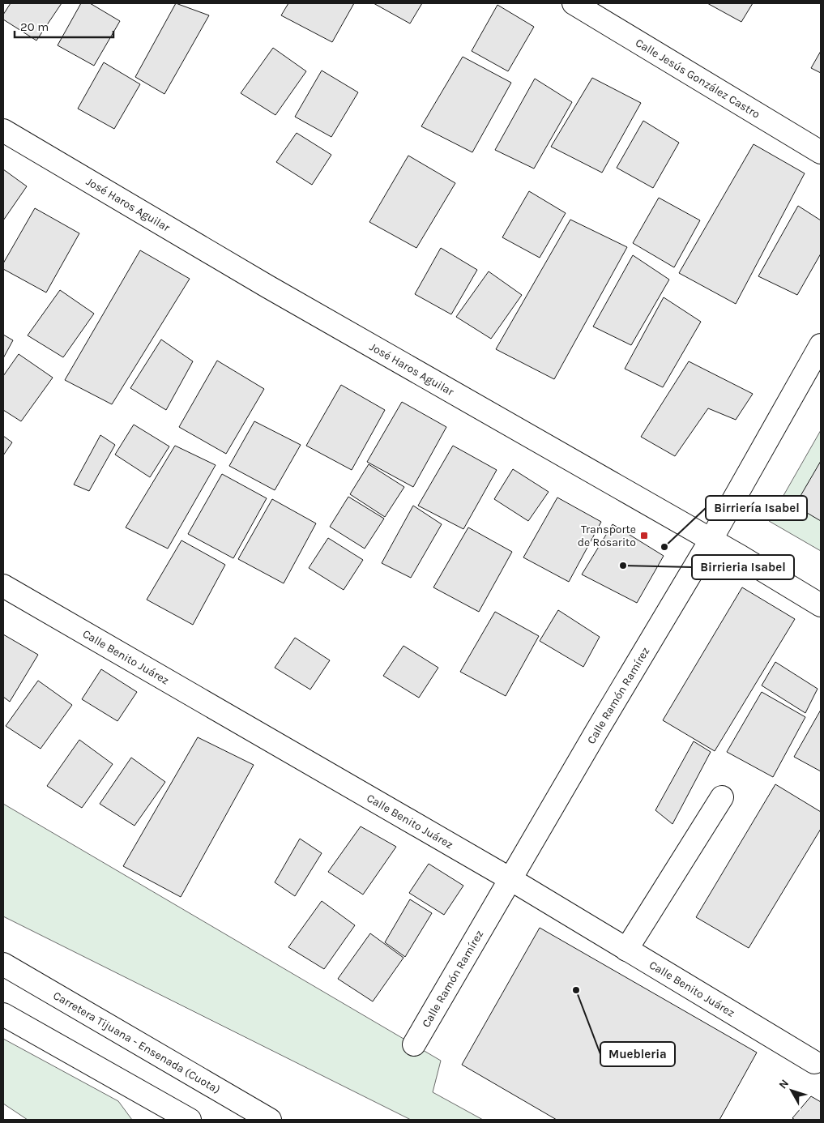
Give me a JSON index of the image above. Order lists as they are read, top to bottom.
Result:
{
  "streets": {
    "main road": [
      "Calle Jesús González Castro",
      "José Haros Aguilar",
      "Calle Benito Juárez",
      "Calle Ramón Ramírez",
      "Carretera Tijuana - Ensenada (Cuota)"
    ]
  },
  "crossings": [
    ["José Haros Aguilar", "Calle Ramón Ramírez"],
    ["Calle Benito Juárez", "Calle Ramón Ramírez"]
  ],
  "places": {
    "transit": ["Transporte de Rosarito"],
    "other": ["Birriería Isabel", "Birrieria Isabel", "Muebleria"]
  },
  "scale_bar": "20 m",
  "north": "top left"
}
